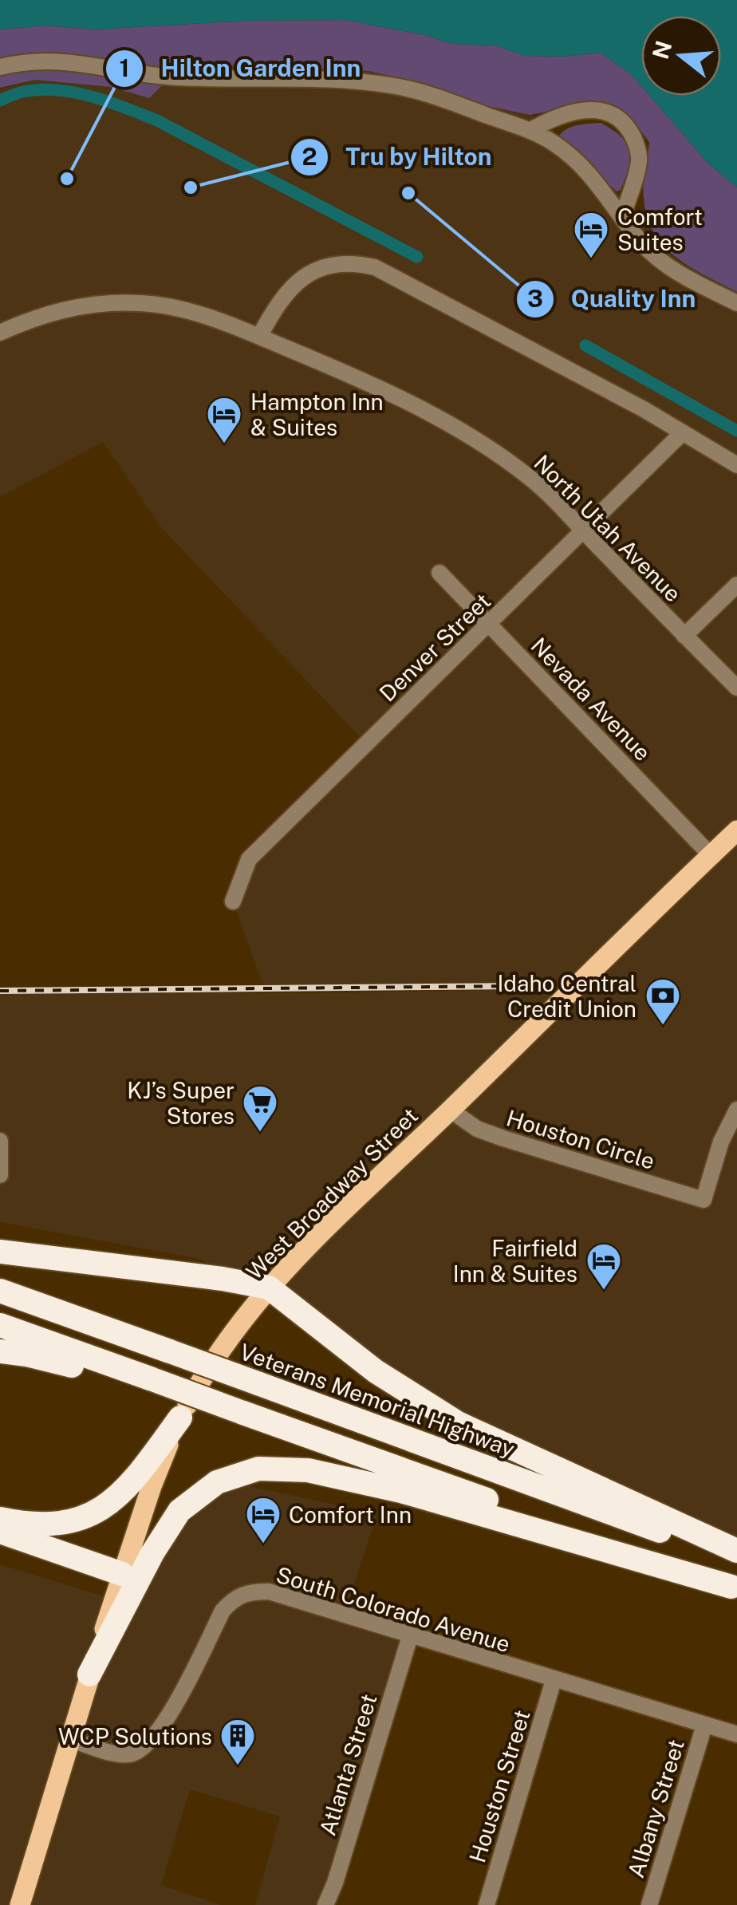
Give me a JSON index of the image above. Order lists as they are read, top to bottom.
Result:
{
  "streets": {
    "highway": ["Veterans Memorial Highway"],
    "main road": ["West Broadway Street"],
    "street": [
      "North Utah Avenue",
      "Denver Street",
      "Nevada Avenue",
      "Houston Circle",
      "South Colorado Avenue",
      "Atlanta Street",
      "Houston Street",
      "Albany Street"
    ]
  },
  "crossings": [
    ["North Utah Avenue", "Denver Street"],
    ["Denver Street", "Nevada Avenue"],
    ["Nevada Avenue", "West Broadway Street"],
    ["Houston Circle", "West Broadway Street"],
    ["West Broadway Street", "South Colorado Avenue"],
    ["South Colorado Avenue", "Atlanta Street"],
    ["South Colorado Avenue", "Houston Street"],
    ["South Colorado Avenue", "Albany Street"]
  ],
  "places": {
    "other": ["Hilton Garden Inn", "Tru by Hilton", "Quality Inn"],
    "hotel": [
      "Comfort Suites",
      "Hampton Inn & Suites",
      "Fairfield Inn & Suites",
      "Comfort Inn"
    ],
    "bank": ["Idaho Central Credit Union"],
    "supermarket": ["KJ’s Super Stores"],
    "building": ["WCP Solutions"]
  },
  "north": "left"
}
